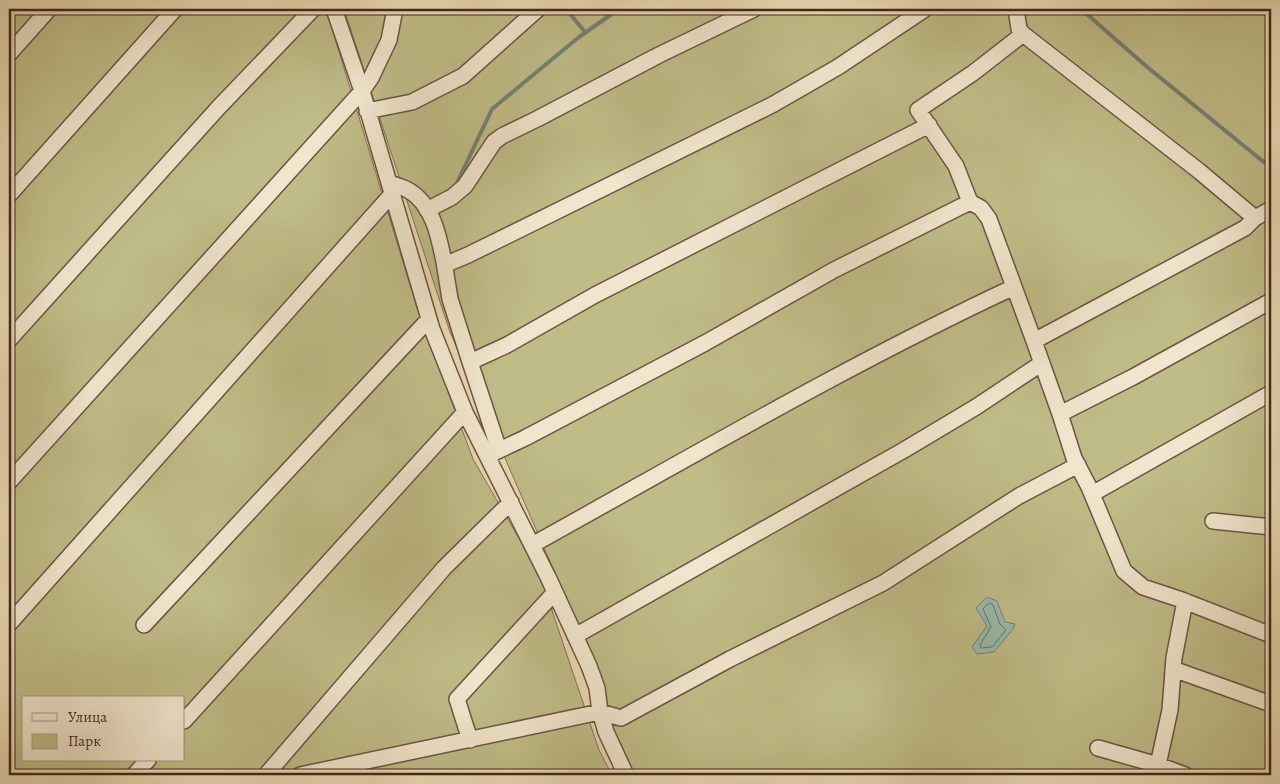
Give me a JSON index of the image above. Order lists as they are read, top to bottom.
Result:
{
  "legend": ["Улица", "Парк"]
}
